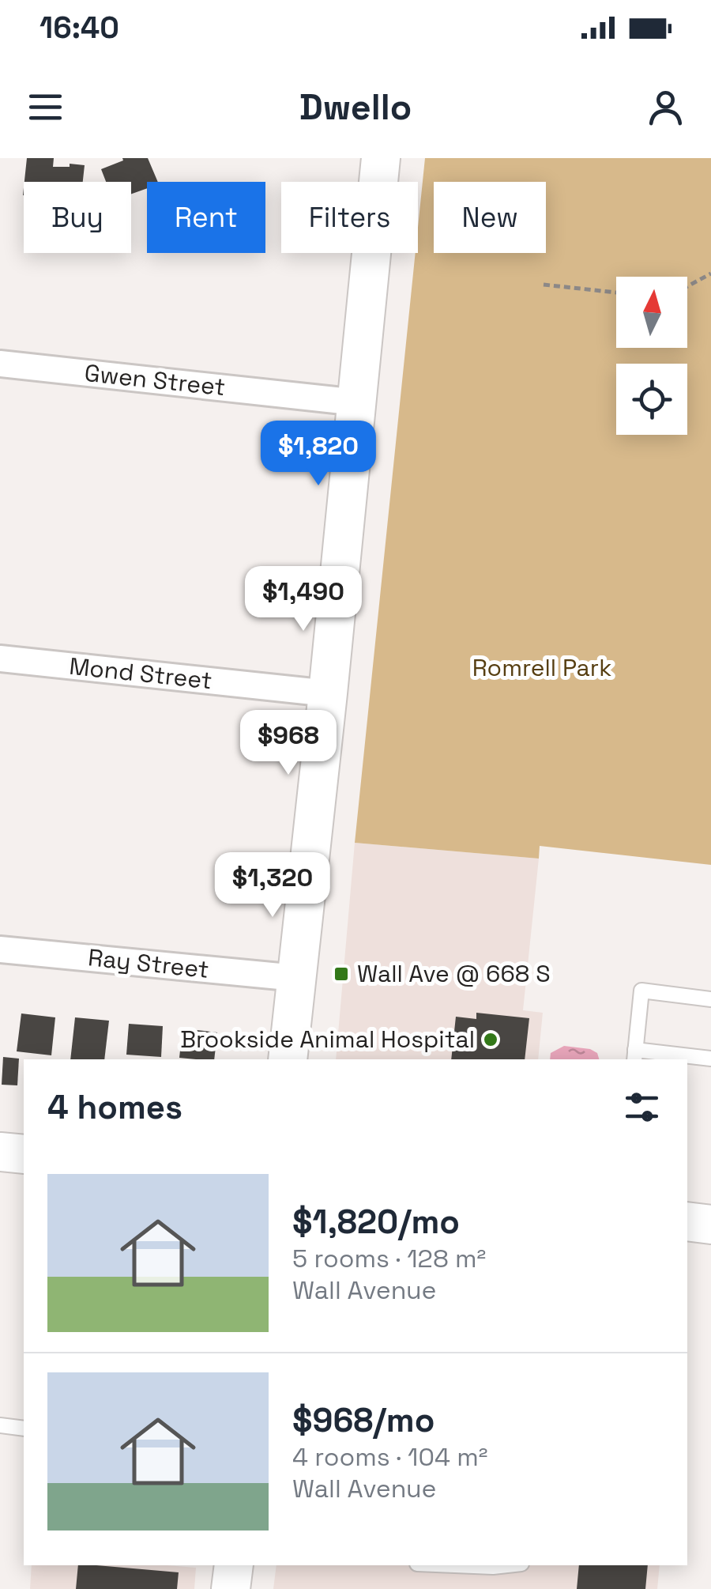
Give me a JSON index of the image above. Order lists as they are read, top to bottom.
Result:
{
  "streets": {
    "street": ["Gwen Street", "Mond Street", "Ray Street"]
  },
  "parks": ["Romrell Park"],
  "places": {
    "transit": ["Wall Ave @ 668 S"],
    "other": ["Brookside Animal Hospital"]
  },
  "north": "top",
  "page": {
    "status": "16:40",
    "header": "Dwello",
    "chip": [
      "Buy",
      "Rent",
      "Filters",
      "New"
    ],
    "price": [
      "$1,820",
      "$1,490",
      "$968",
      "$1,320"
    ],
    "heading": "4 homes",
    "list": [
      {
        "name": "$1,820/mo",
        "note": "5 rooms · 128 m² · Wall Avenue"
      },
      {
        "name": "$968/mo",
        "note": "4 rooms · 104 m² · Wall Avenue"
      }
    ]
  }
}
